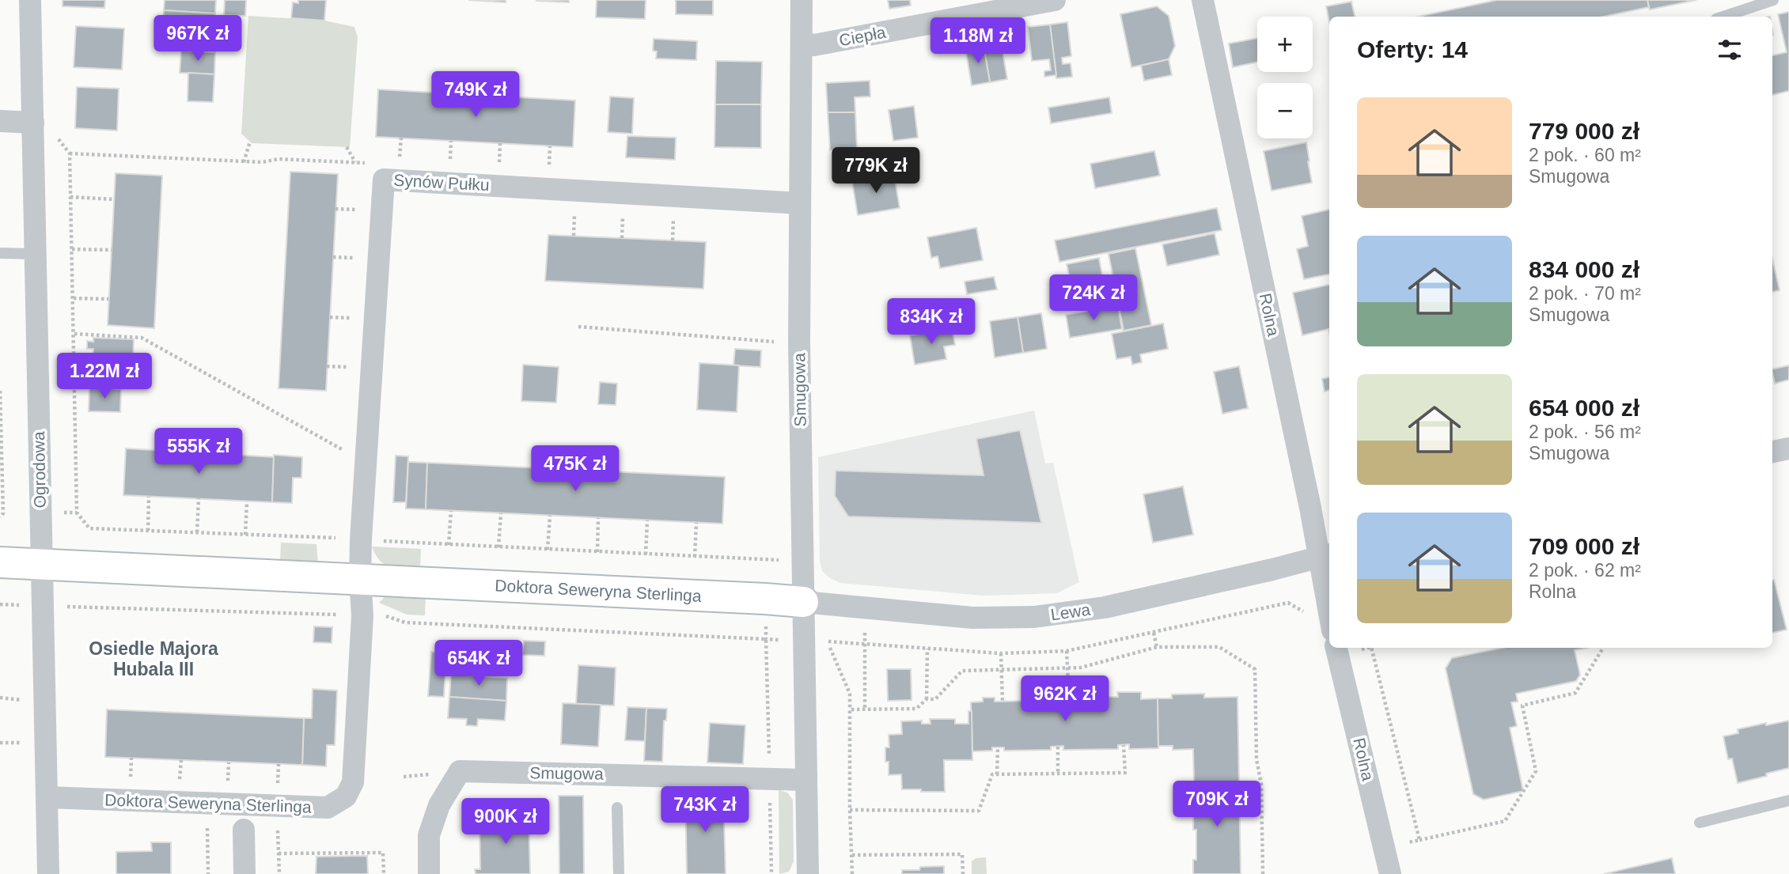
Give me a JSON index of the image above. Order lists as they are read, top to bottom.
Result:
{
  "streets": {
    "street": [
      "Ciepła",
      "Synów Pułku",
      "Rolna",
      "Smugowa",
      "Ogrodowa",
      "Doktora Seweryna Sterlinga",
      "Lewa"
    ]
  },
  "crossings": [
    ["Ciepła", "Smugowa"],
    ["Synów Pułku", "Smugowa"],
    ["Synów Pułku", "Doktora Seweryna Sterlinga"],
    ["Rolna", "Lewa"],
    ["Smugowa", "Doktora Seweryna Sterlinga"],
    ["Smugowa", "Lewa"],
    ["Ogrodowa", "Doktora Seweryna Sterlinga"],
    ["Doktora Seweryna Sterlinga", "Lewa"]
  ],
  "districts": ["Osiedle Majora Hubala III"],
  "page": {
    "price": [
      "967K zł",
      "1.18M zł",
      "749K zł",
      "779K zł",
      "724K zł",
      "834K zł",
      "1.22M zł",
      "555K zł",
      "475K zł",
      "654K zł",
      "962K zł",
      "709K zł",
      "743K zł",
      "900K zł"
    ],
    "map_buttons": ["+", "−"],
    "heading": "Oferty: 14",
    "list": [
      {
        "name": "779 000 zł",
        "note": "2 pok. · 60 m² · Smugowa"
      },
      {
        "name": "834 000 zł",
        "note": "2 pok. · 70 m² · Smugowa"
      },
      {
        "name": "654 000 zł",
        "note": "2 pok. · 56 m² · Smugowa"
      },
      {
        "name": "709 000 zł",
        "note": "2 pok. · 62 m² · Rolna"
      }
    ]
  }
}
